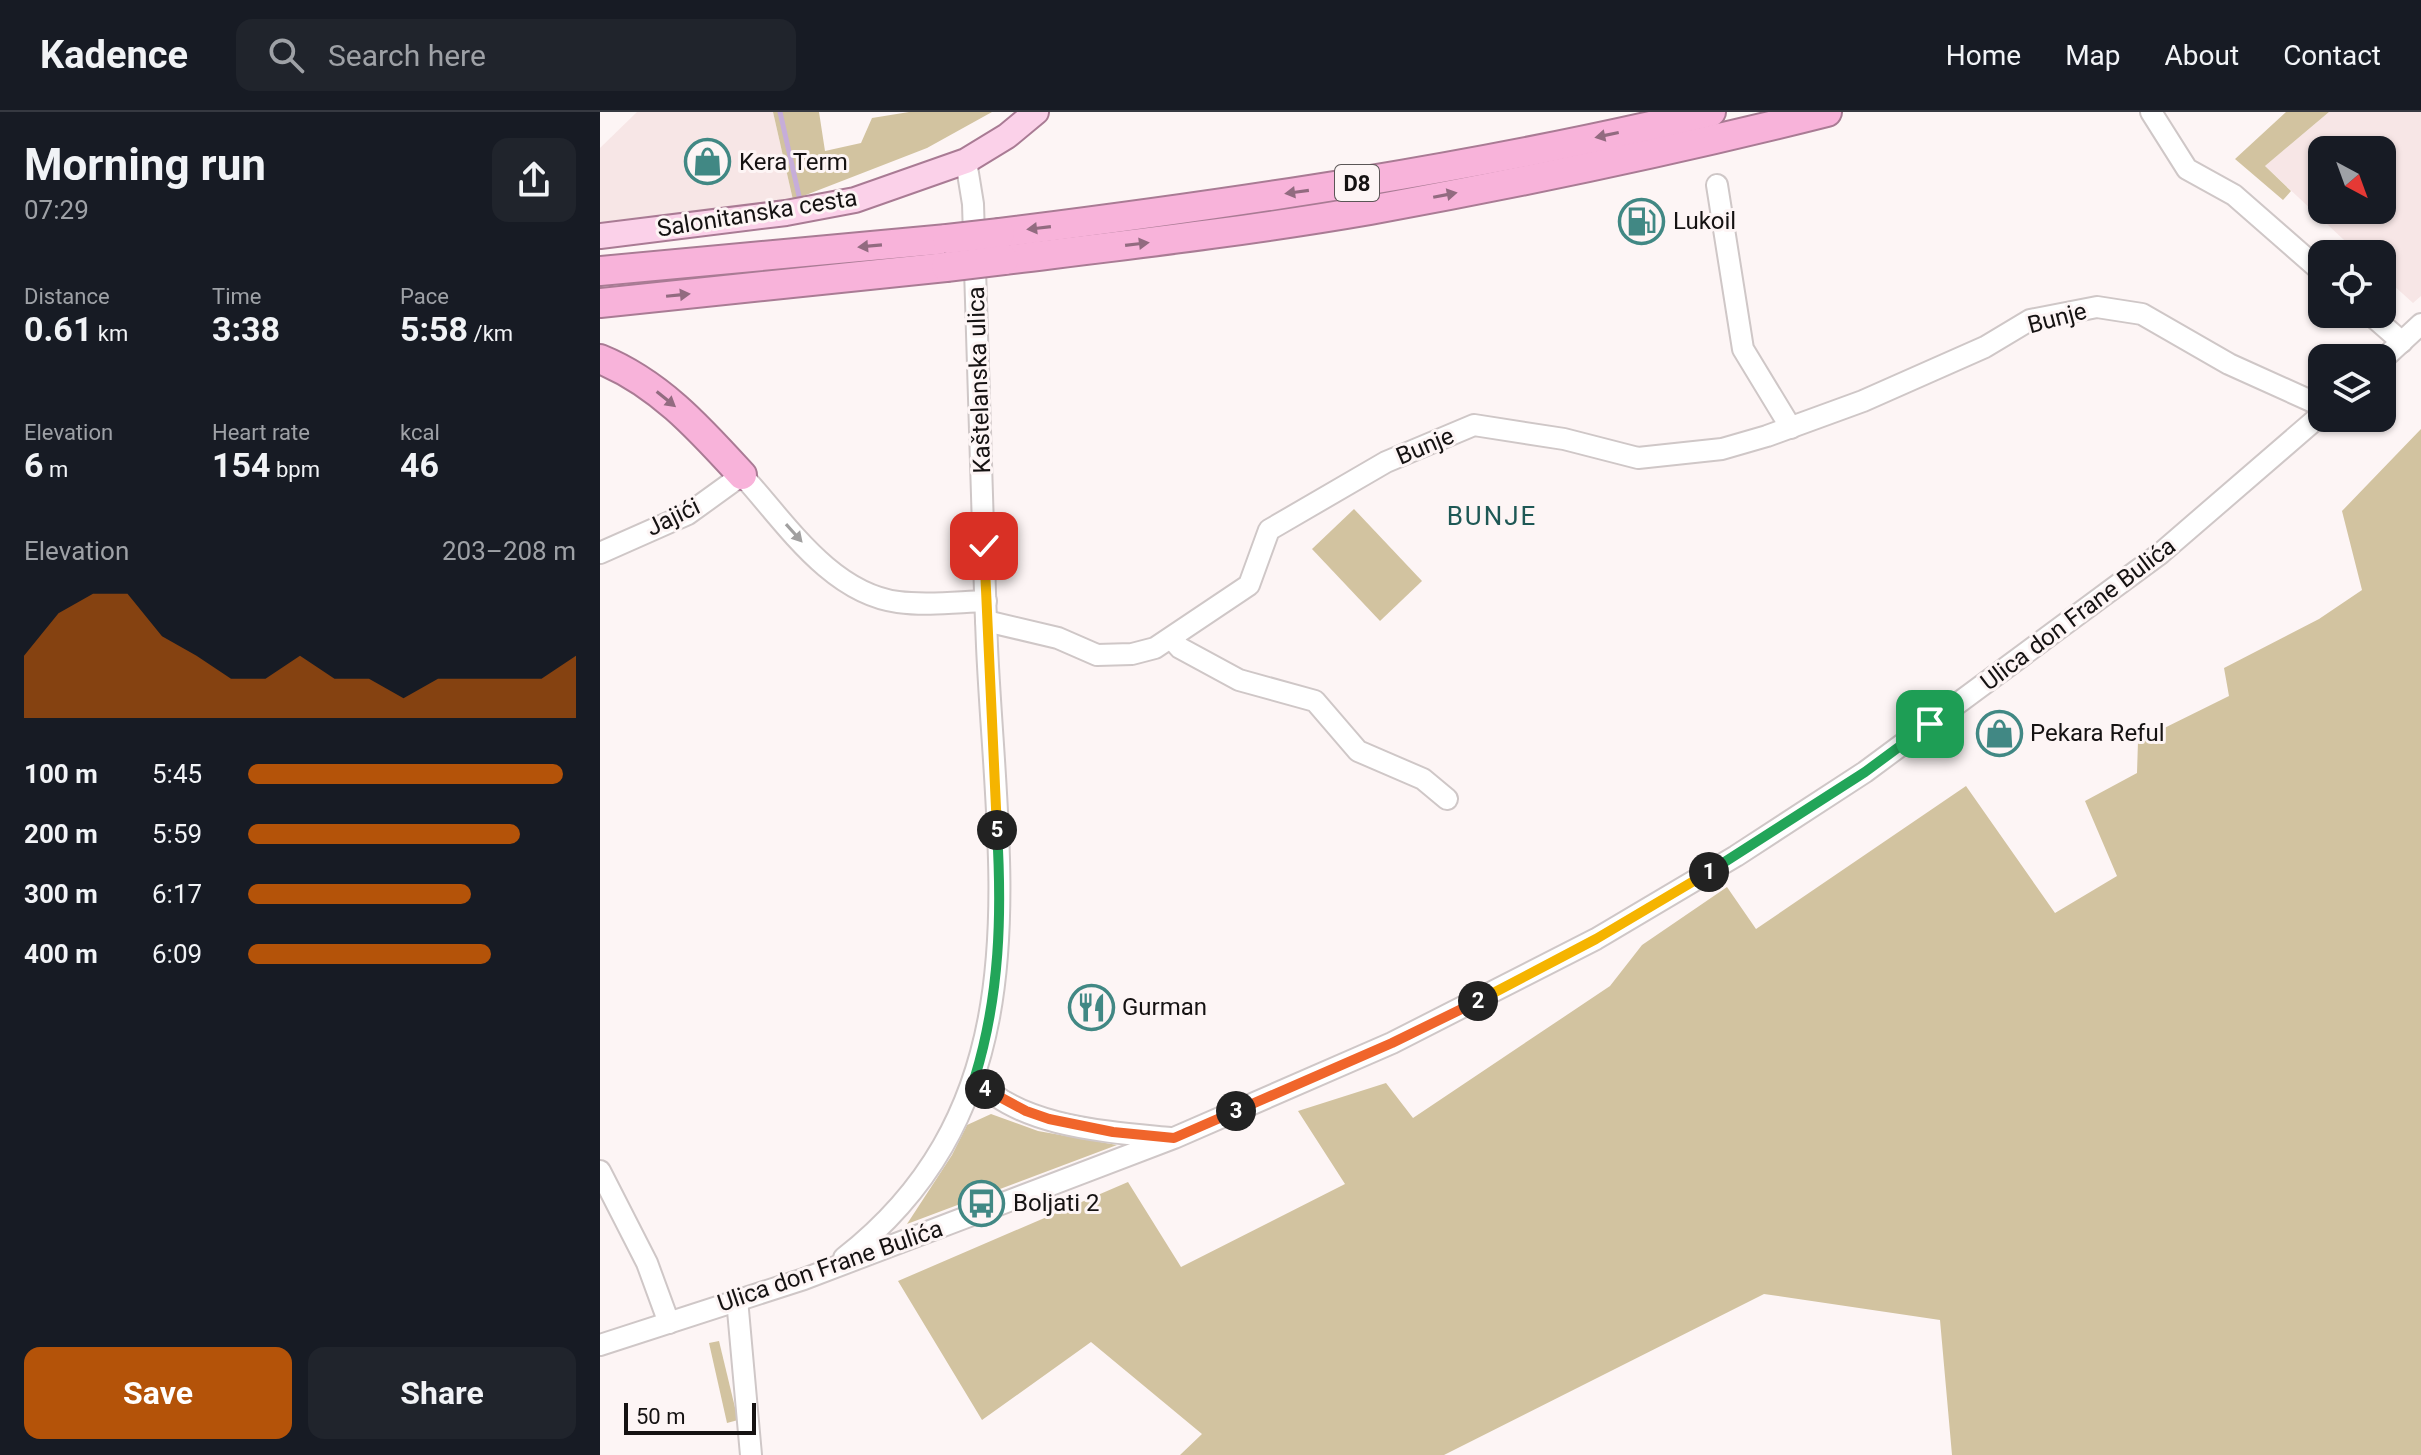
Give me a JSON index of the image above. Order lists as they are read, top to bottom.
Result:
{
  "streets": {
    "highway": ["D8"],
    "main road": ["Salonitanska cesta"],
    "street": [
      "Bunje",
      "Kaštelanska ulica",
      "Jajići",
      "Ulica don Frane Bulića"
    ]
  },
  "crossings": [
    ["Salonitanska cesta", "Kaštelanska ulica"],
    ["Bunje", "Kaštelanska ulica"],
    ["Kaštelanska ulica", "Ulica don Frane Bulića"]
  ],
  "districts": ["BUNJE"],
  "places": {
    "shop": ["Kera Term", "Pekara Reful"],
    "fuel station": ["Lukoil"],
    "restaurant": ["Gurman"],
    "bus stop": ["Boljati 2"]
  },
  "scale_bar": "50 m",
  "north": "bottom right",
  "page": {
    "header": "Kadence",
    "search": "Search here",
    "nav": [
      "Home",
      "Map",
      "About",
      "Contact"
    ],
    "heading": ["Morning run", "07:29"],
    "stats": [
      ["Distance", "0.61 km"],
      ["Time", "3:38"],
      ["Pace", "5:58 /km"],
      ["Elevation", "6 m"],
      ["Heart rate", "154 bpm"],
      ["kcal", "46"]
    ],
    "chart": ["Elevation", "203–208 m"],
    "list": [
      {
        "name": "100 m",
        "note": "5:45"
      },
      {
        "name": "200 m",
        "note": "5:59"
      },
      {
        "name": "300 m",
        "note": "6:17"
      },
      {
        "name": "400 m",
        "note": "6:09"
      }
    ],
    "pins": [
      "5",
      "1",
      "2",
      "4",
      "3"
    ],
    "buttons": ["Save", "Share"],
    "scale": "50 m"
  }
}
